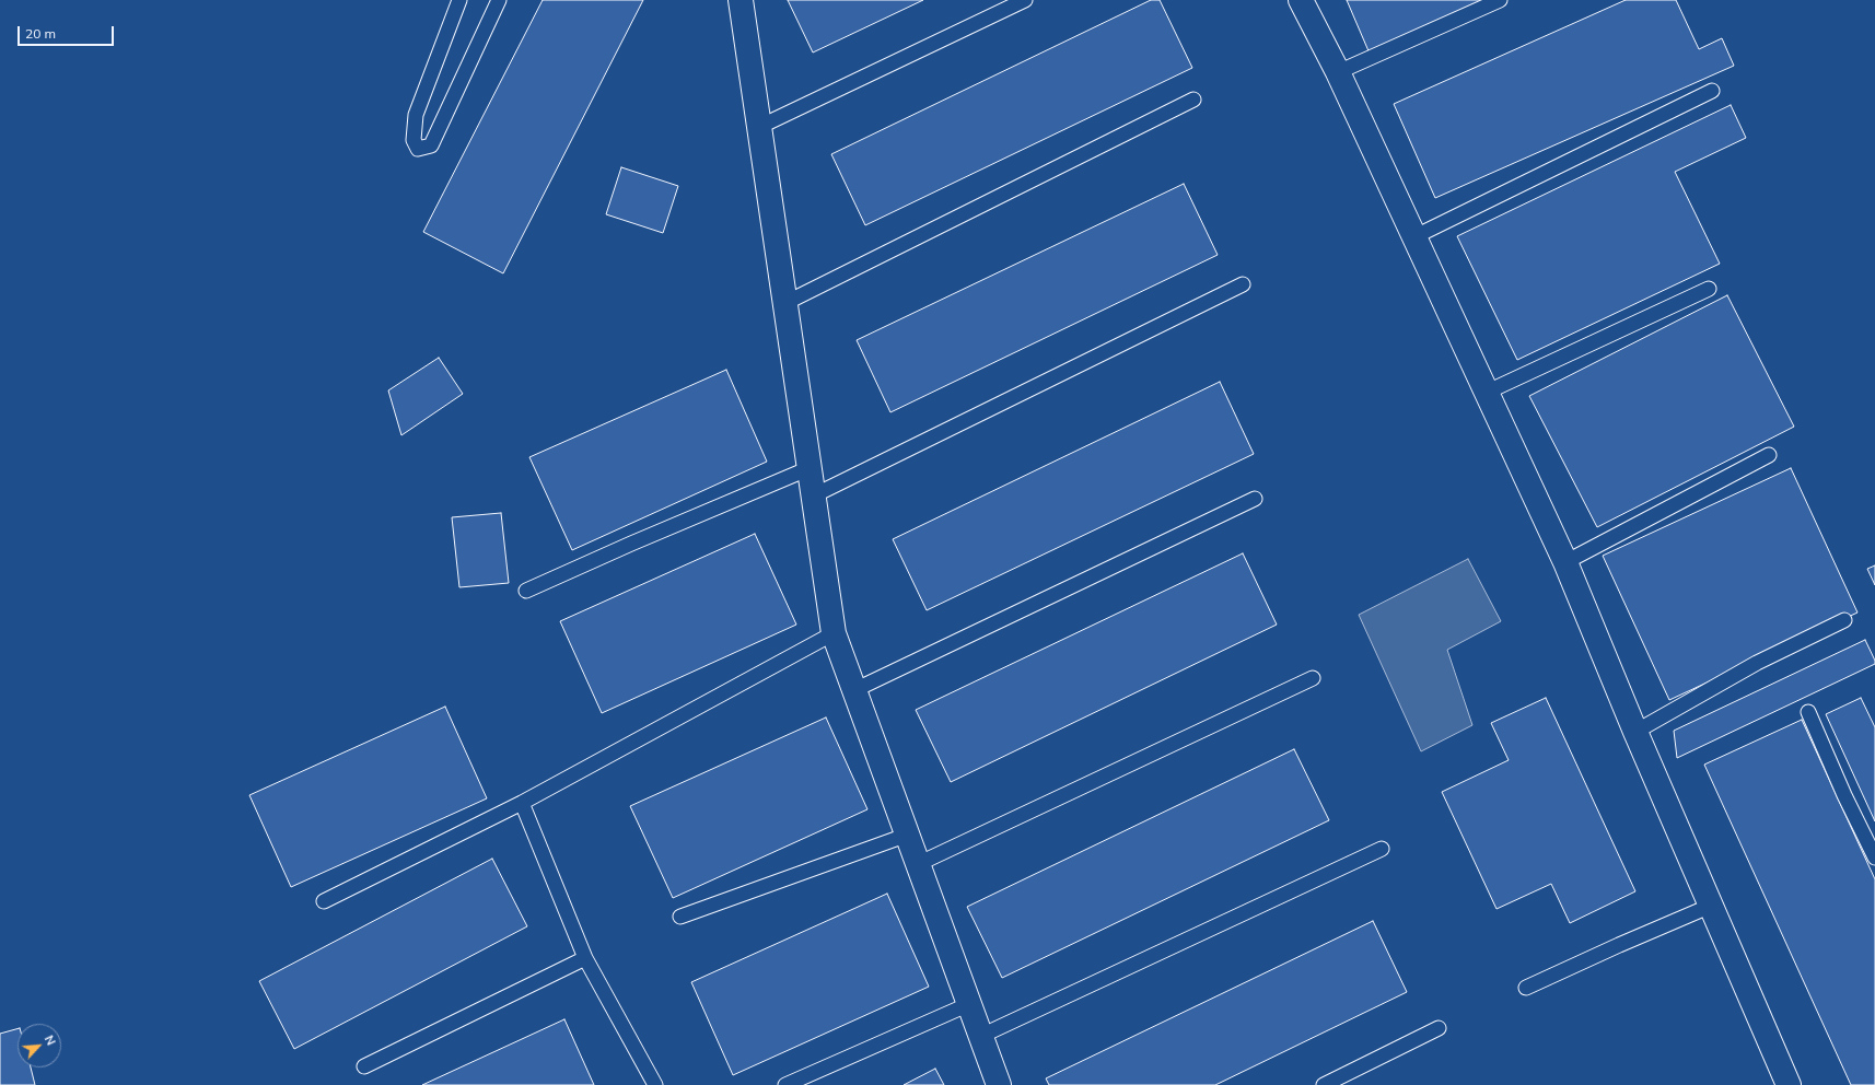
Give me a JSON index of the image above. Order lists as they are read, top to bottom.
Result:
{
  "scale_bar": "20 m",
  "north": "top right"
}
